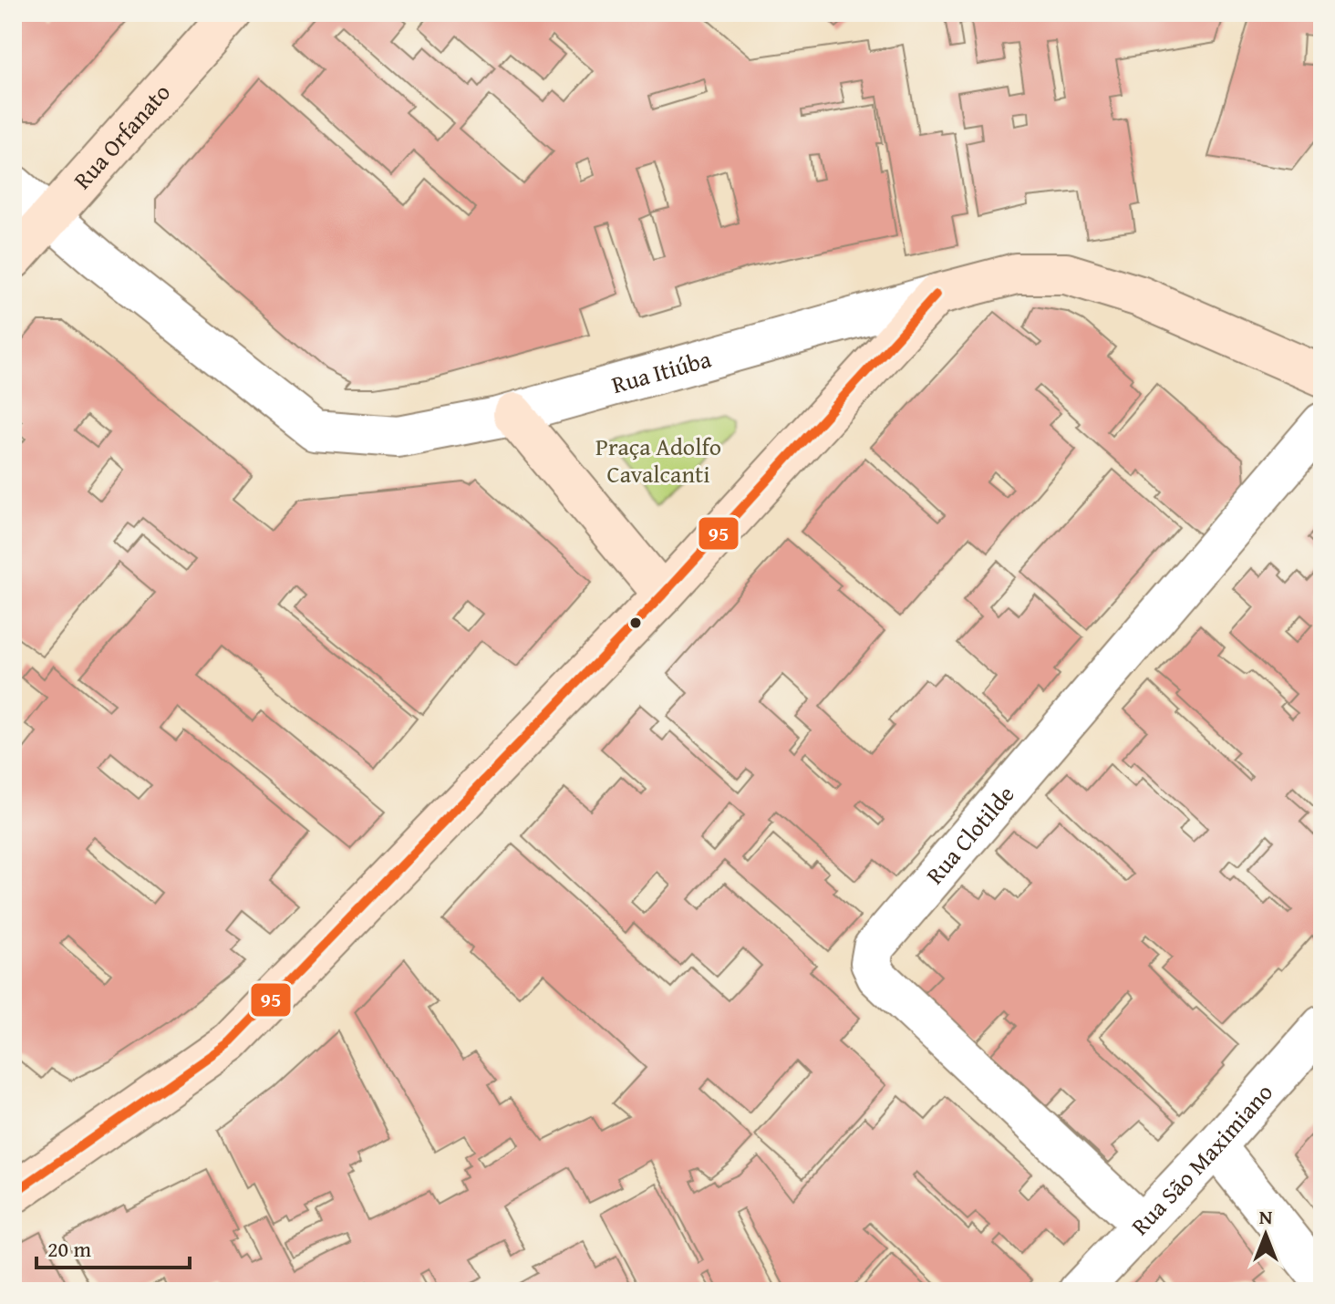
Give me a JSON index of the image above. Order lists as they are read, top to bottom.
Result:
{
  "streets": {
    "main road": ["Rua Orfanato", "Rua Itiúba"],
    "street": ["Rua Clotilde", "Rua São Maximiano"]
  },
  "crossings": [
    ["Rua Orfanato", "Rua Itiúba"],
    ["Rua Clotilde", "Rua São Maximiano"]
  ],
  "parks": ["Praça Adolfo Cavalcanti"],
  "lines": ["transit line 95"],
  "scale_bar": "20 m",
  "north": "top"
}
